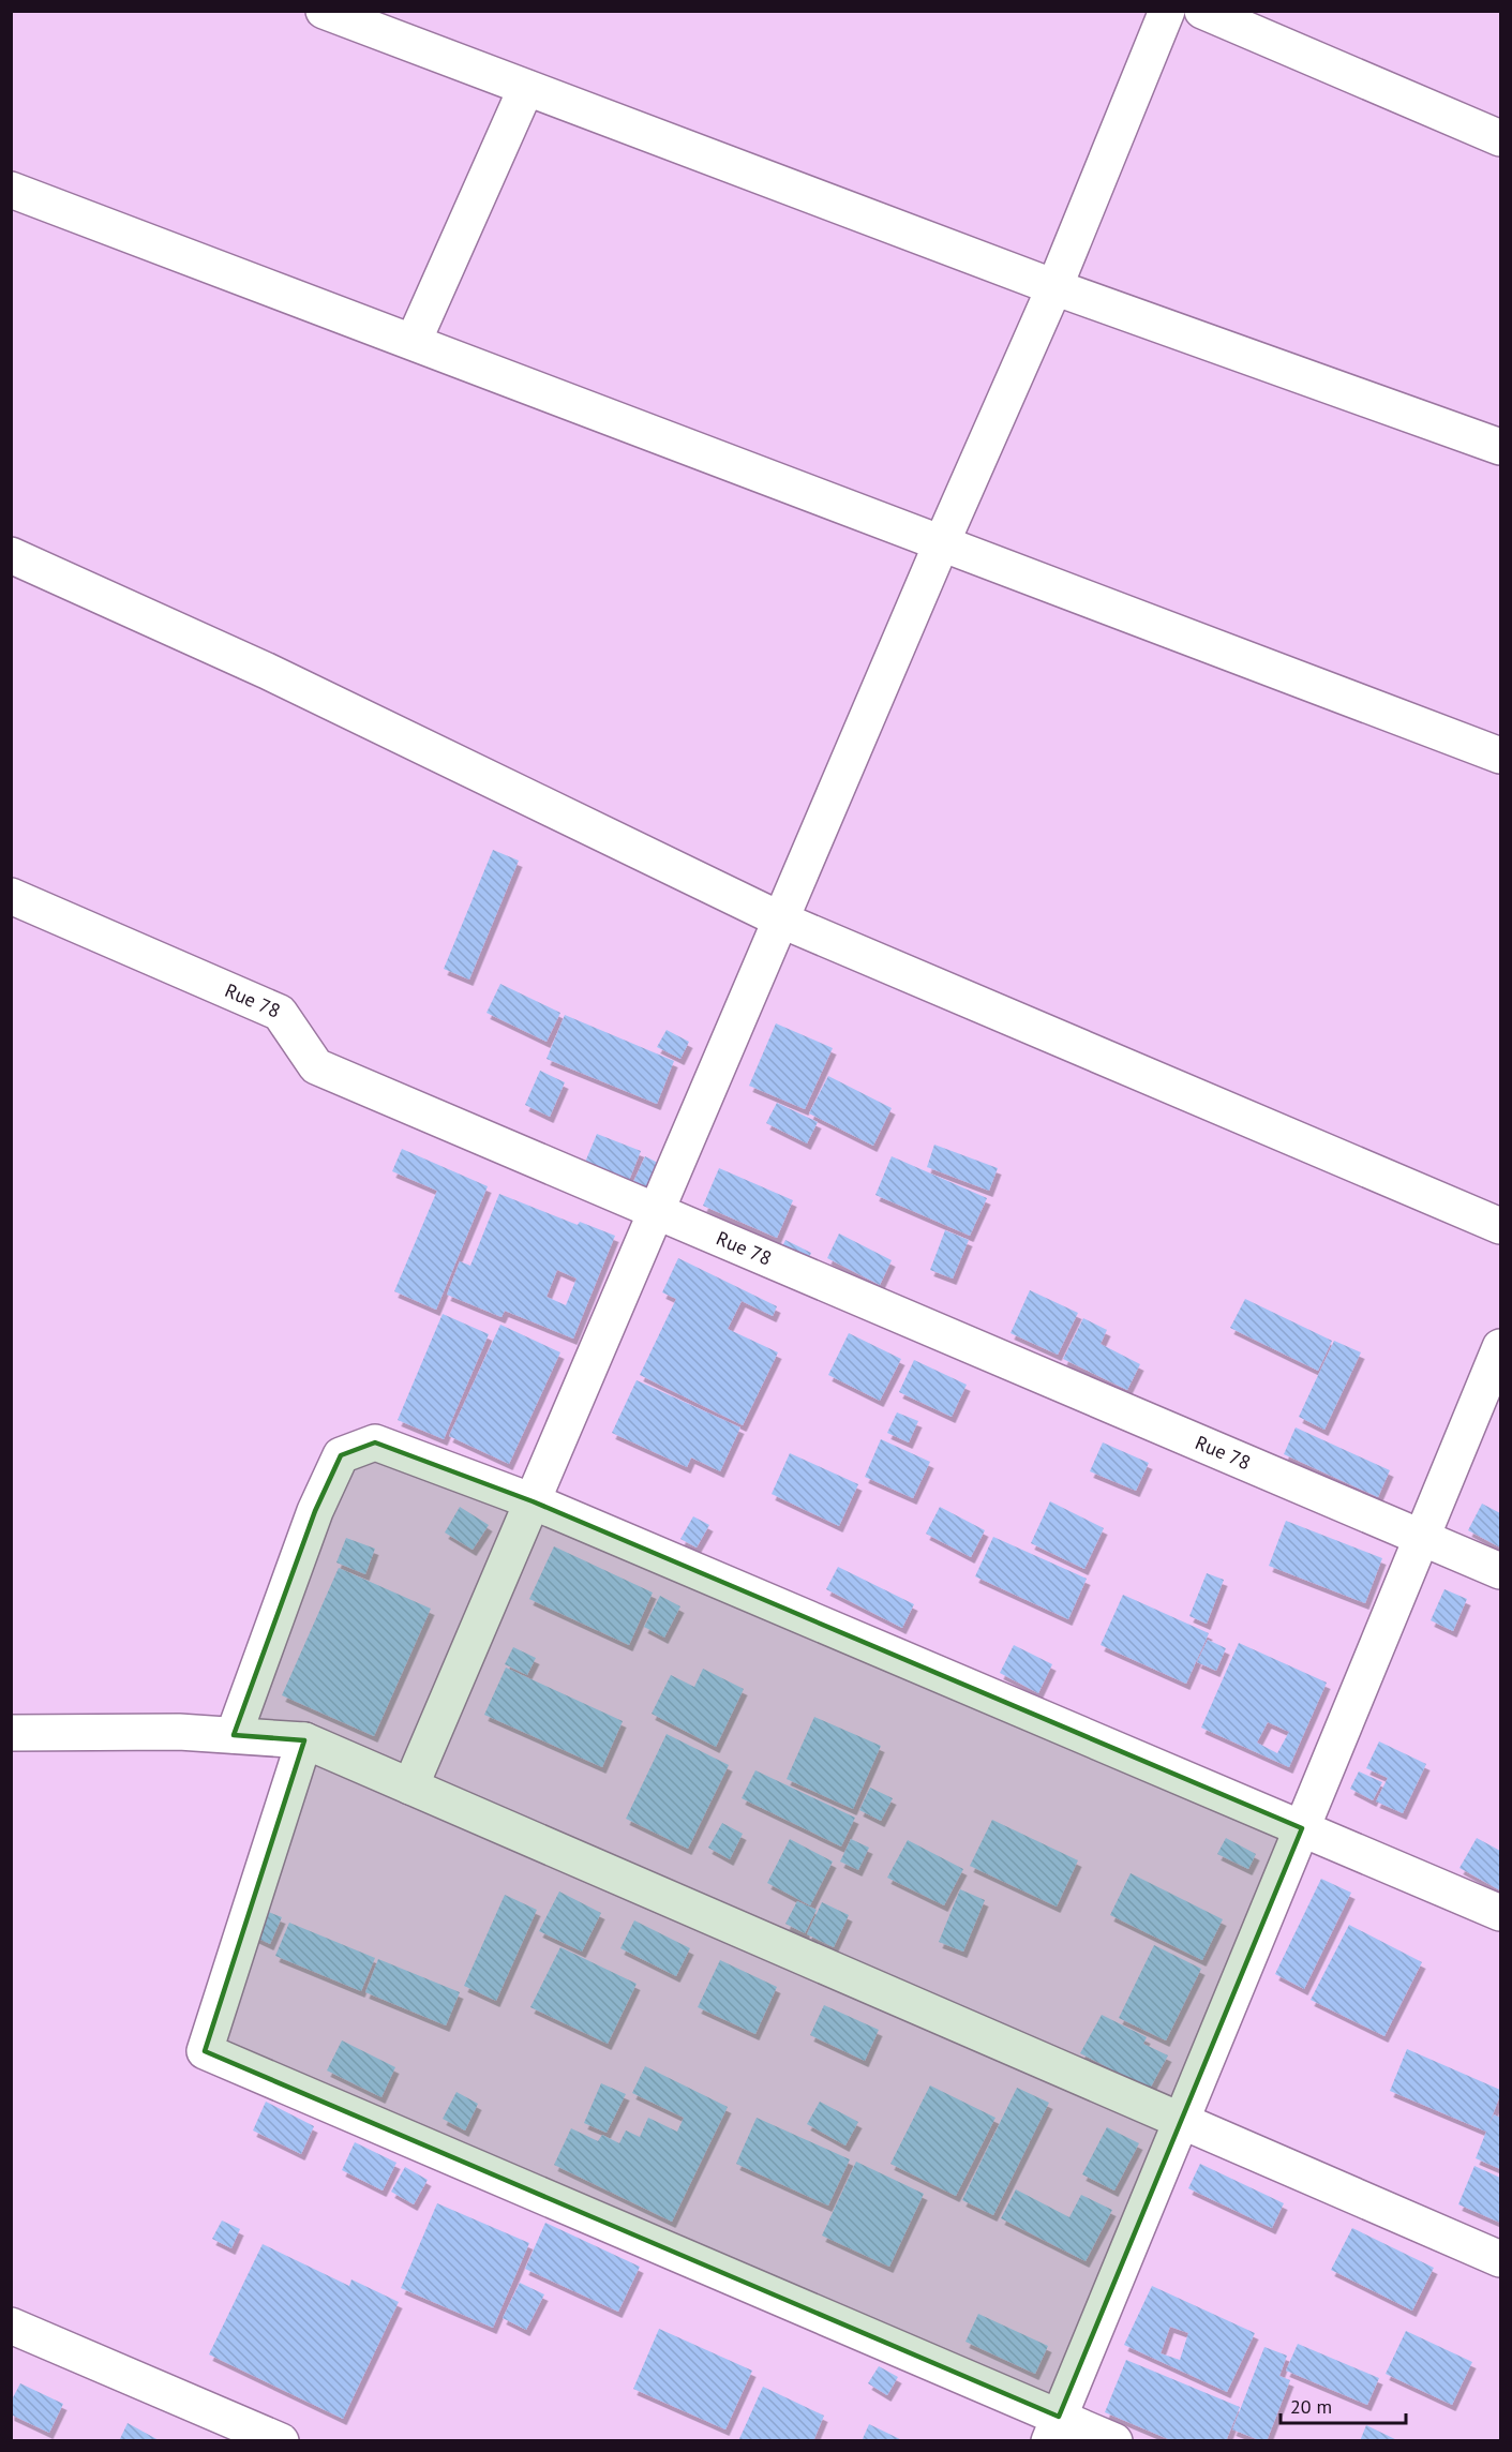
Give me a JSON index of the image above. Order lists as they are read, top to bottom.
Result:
{
  "streets": {
    "street": ["Rue 78"]
  },
  "scale_bar": "20 m"
}
